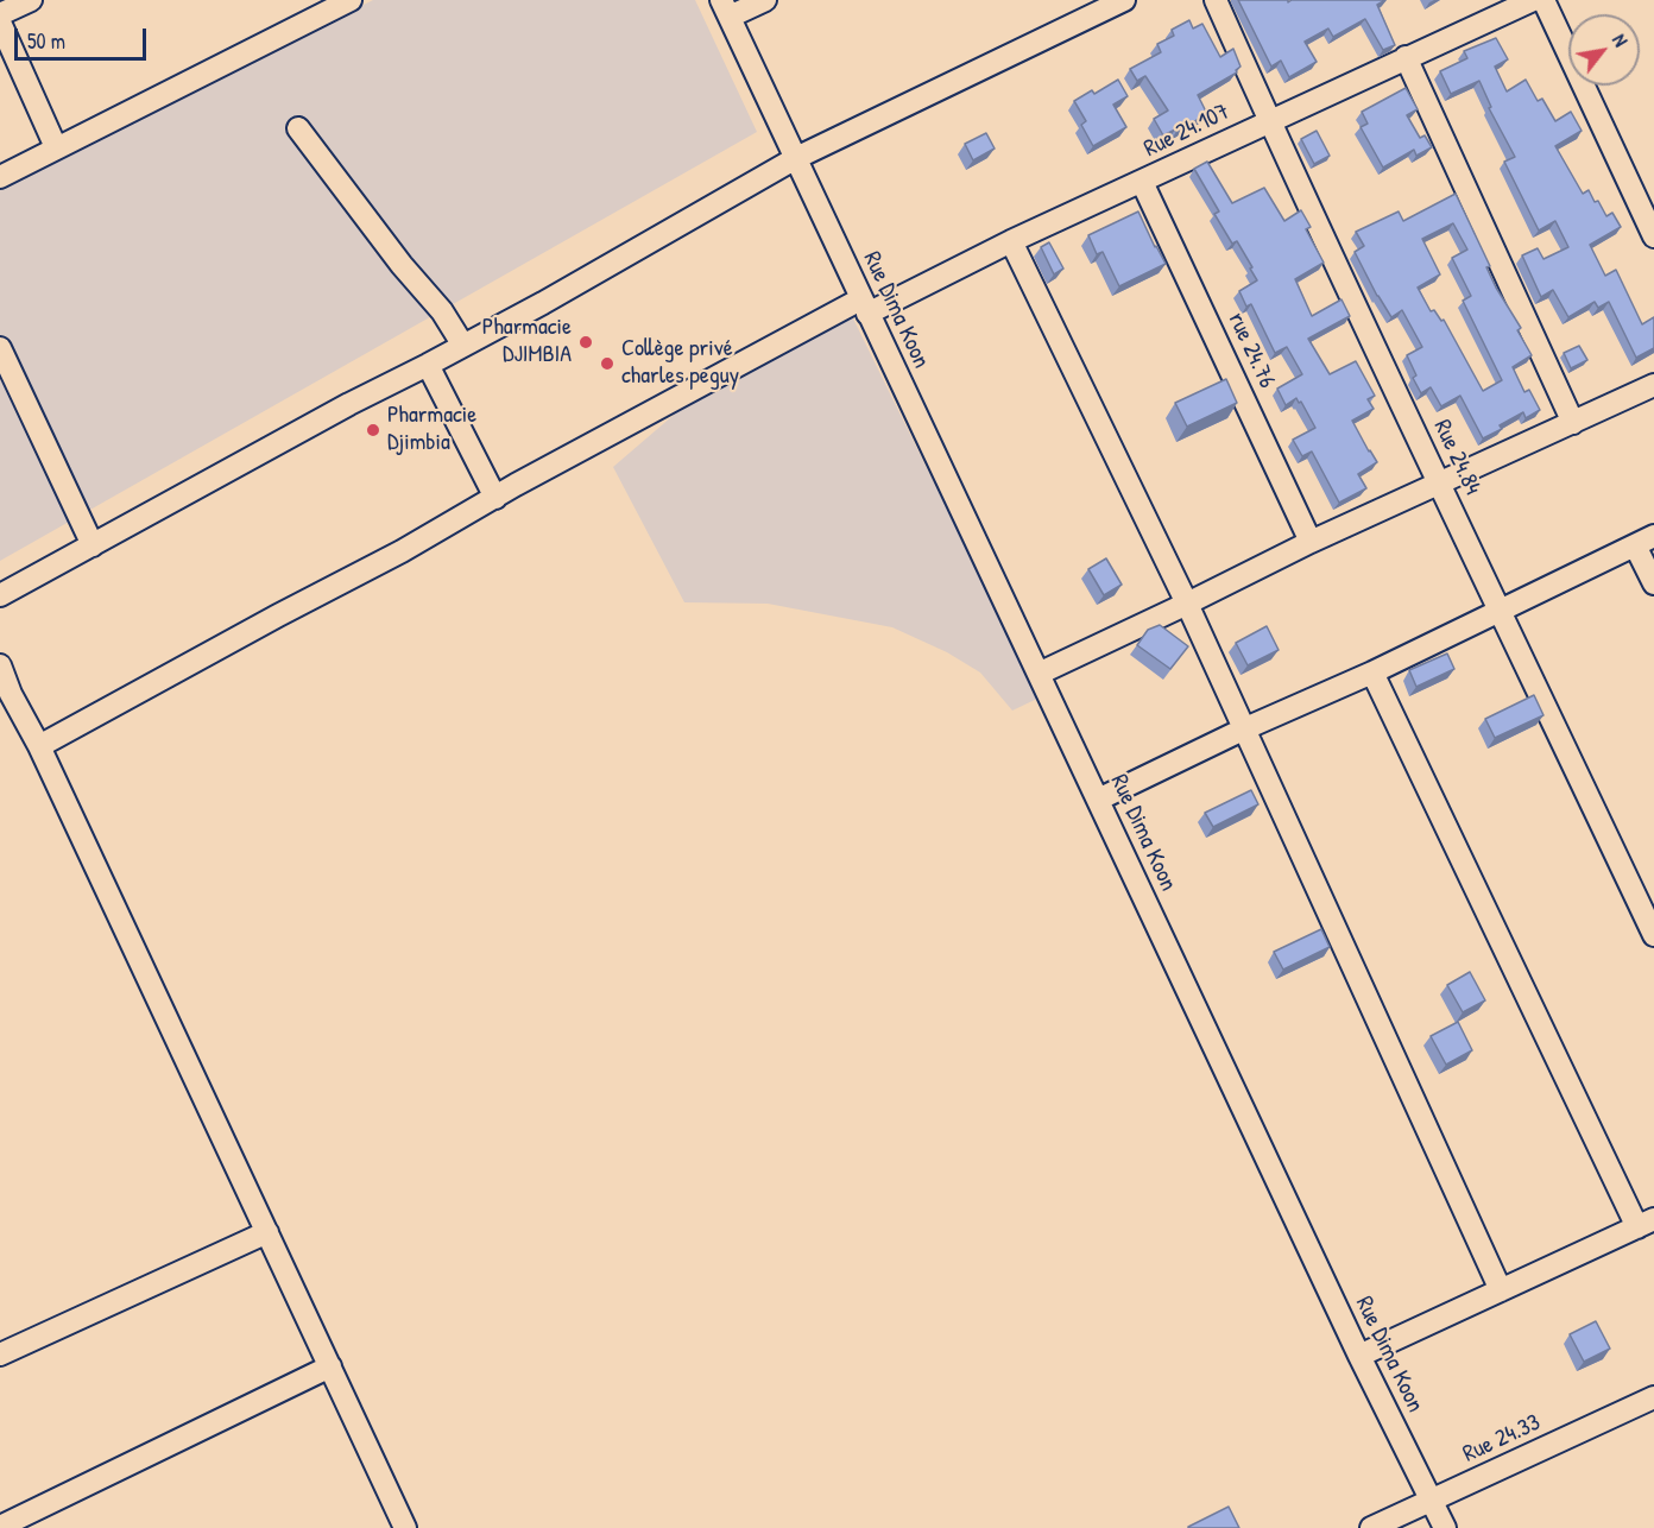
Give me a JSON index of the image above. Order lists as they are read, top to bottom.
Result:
{
  "streets": {
    "street": [
      "Rue 24.107",
      "Rue Dima Koon",
      "rue 24.76",
      "Rue 24.84",
      "Rue 24.33"
    ]
  },
  "crossings": [
    ["Rue 24.107", "Rue Dima Koon"],
    ["Rue 24.107", "rue 24.76"],
    ["Rue 24.107", "Rue 24.84"],
    ["Rue Dima Koon", "Rue 24.33"]
  ],
  "places": ["Pharmacie DJIMBIA", "Collège privé charles peguy", "Pharmacie Djimbia"],
  "scale_bar": "50 m",
  "north": "top right"
}
